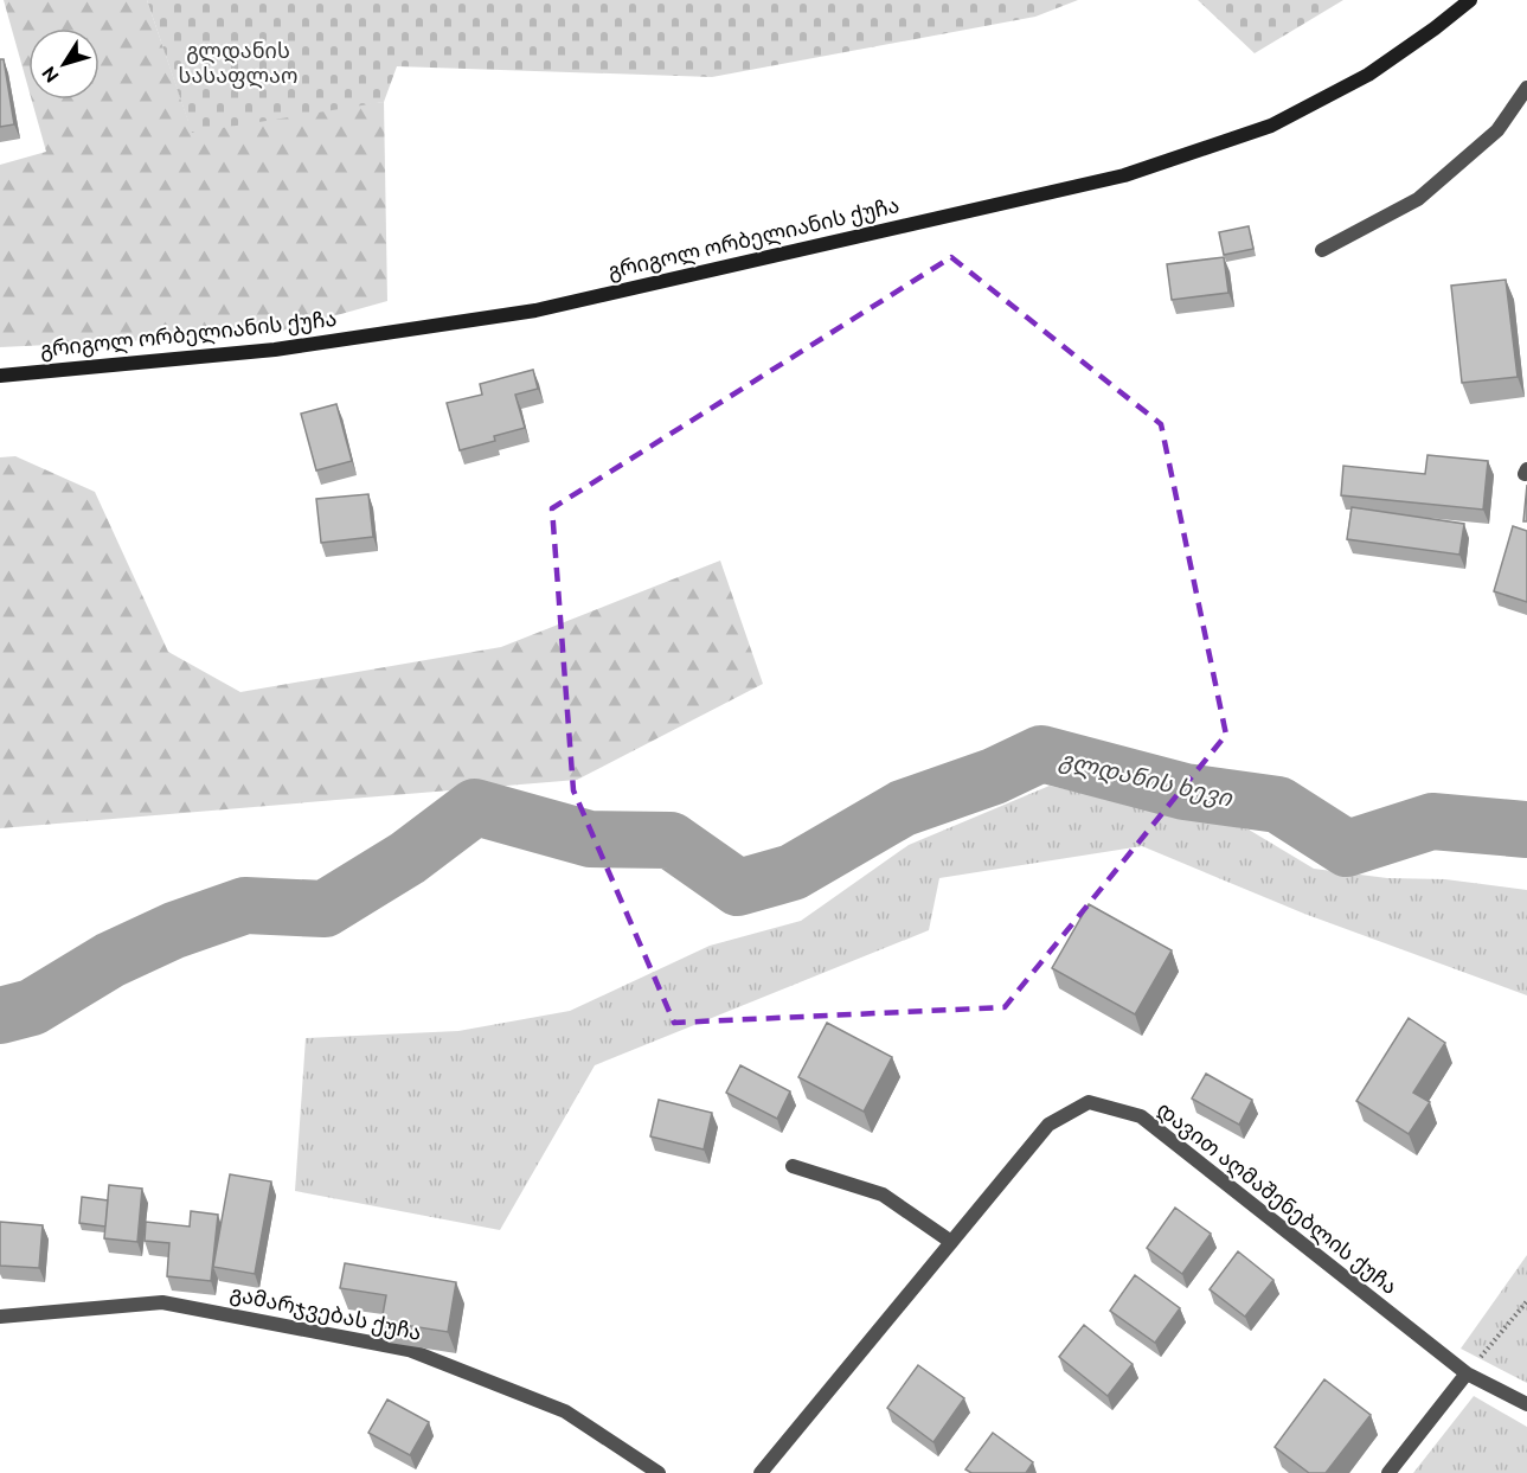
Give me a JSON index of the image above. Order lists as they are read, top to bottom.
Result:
{
  "streets": {
    "main road": ["გრიგოლ ორბელიანის ქუჩა"],
    "street": ["დავით აღმაშენებლის ქუჩა", "გამარჯვებას ქუჩა"]
  },
  "water": ["გლდანის ხევი"],
  "parks": ["გლდანის სასაფლაო"],
  "north": "bottom left"
}
